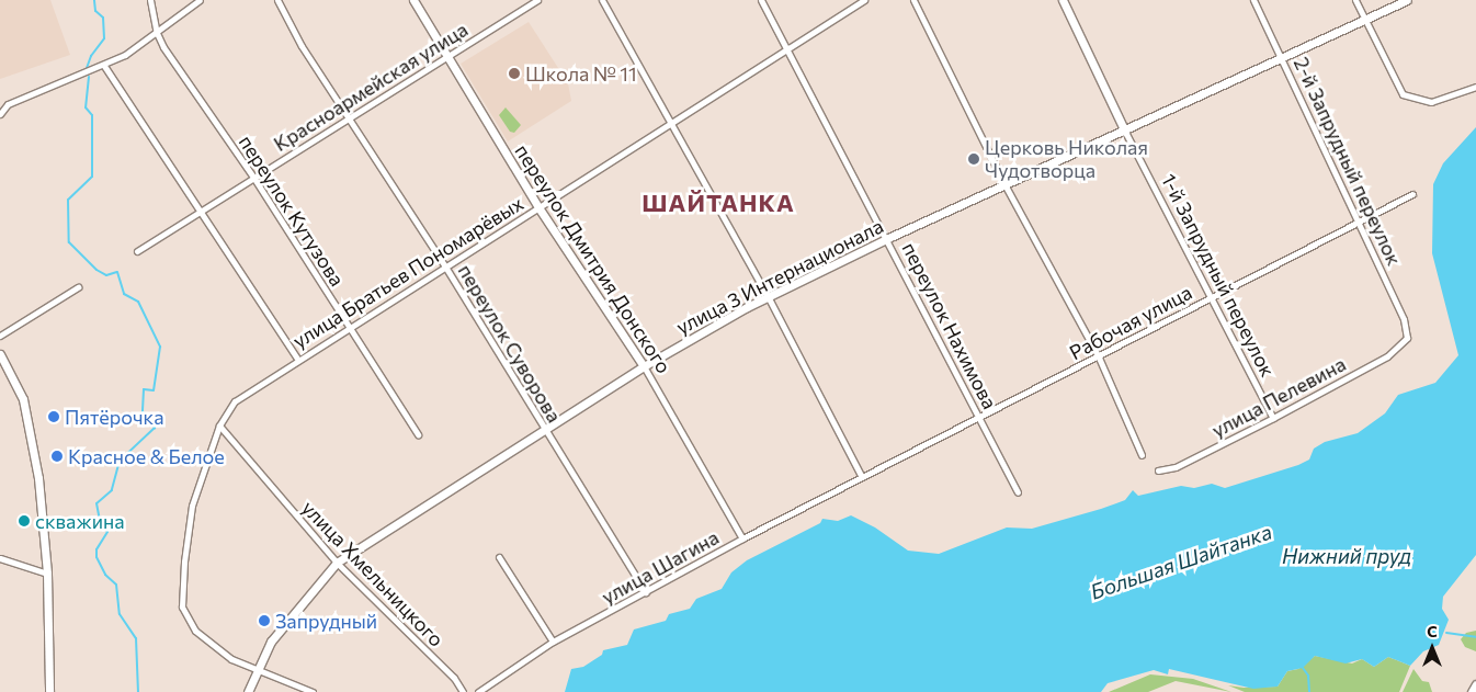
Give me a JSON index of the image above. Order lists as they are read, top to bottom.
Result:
{
  "streets": {
    "street": [
      "Красноармейская улица",
      "2-й Запрудный переулок",
      "переулок Кутузова",
      "переулок Дмитрия Донского",
      "улица Братьев Пономарёвых",
      "1-й Запрудный переулок",
      "улица 3 Интернационала",
      "Рабочая улица",
      "переулок Нахимова",
      "переулок Суворова",
      "улица Пелевина",
      "улица Шагина",
      "улица Хмельницкого"
    ]
  },
  "crossings": [
    ["Красноармейская улица", "переулок Кутузова"],
    ["Красноармейская улица", "переулок Дмитрия Донского"],
    ["Красноармейская улица", "переулок Суворова"],
    ["2-й Запрудный переулок", "улица 3 Интернационала"],
    ["2-й Запрудный переулок", "Рабочая улица"],
    ["2-й Запрудный переулок", "улица Пелевина"],
    ["переулок Кутузова", "улица Братьев Пономарёвых"],
    ["переулок Дмитрия Донского", "улица Братьев Пономарёвых"],
    ["переулок Дмитрия Донского", "улица 3 Интернационала"],
    ["переулок Дмитрия Донского", "улица Шагина"],
    ["улица Братьев Пономарёвых", "улица 3 Интернационала"],
    ["улица Братьев Пономарёвых", "переулок Нахимова"],
    ["улица Братьев Пономарёвых", "переулок Суворова"],
    ["улица Братьев Пономарёвых", "улица Хмельницкого"],
    ["1-й Запрудный переулок", "улица 3 Интернационала"],
    ["1-й Запрудный переулок", "Рабочая улица"],
    ["1-й Запрудный переулок", "улица Пелевина"],
    ["улица 3 Интернационала", "переулок Нахимова"],
    ["улица 3 Интернационала", "переулок Суворова"],
    ["улица 3 Интернационала", "улица Хмельницкого"],
    ["Рабочая улица", "переулок Нахимова"],
    ["Рабочая улица", "улица Шагина"],
    ["переулок Суворова", "улица Шагина"]
  ],
  "districts": ["ШАЙТАНКА"],
  "water": ["Нижний пруд", "Большая Шайтанка"],
  "places": [
    "Школа № 11",
    "Церковь Николая Чудотворца",
    "Пятёрочка",
    "Красное & Белое",
    "скважина",
    "Запрудный"
  ],
  "north": "top"
}
